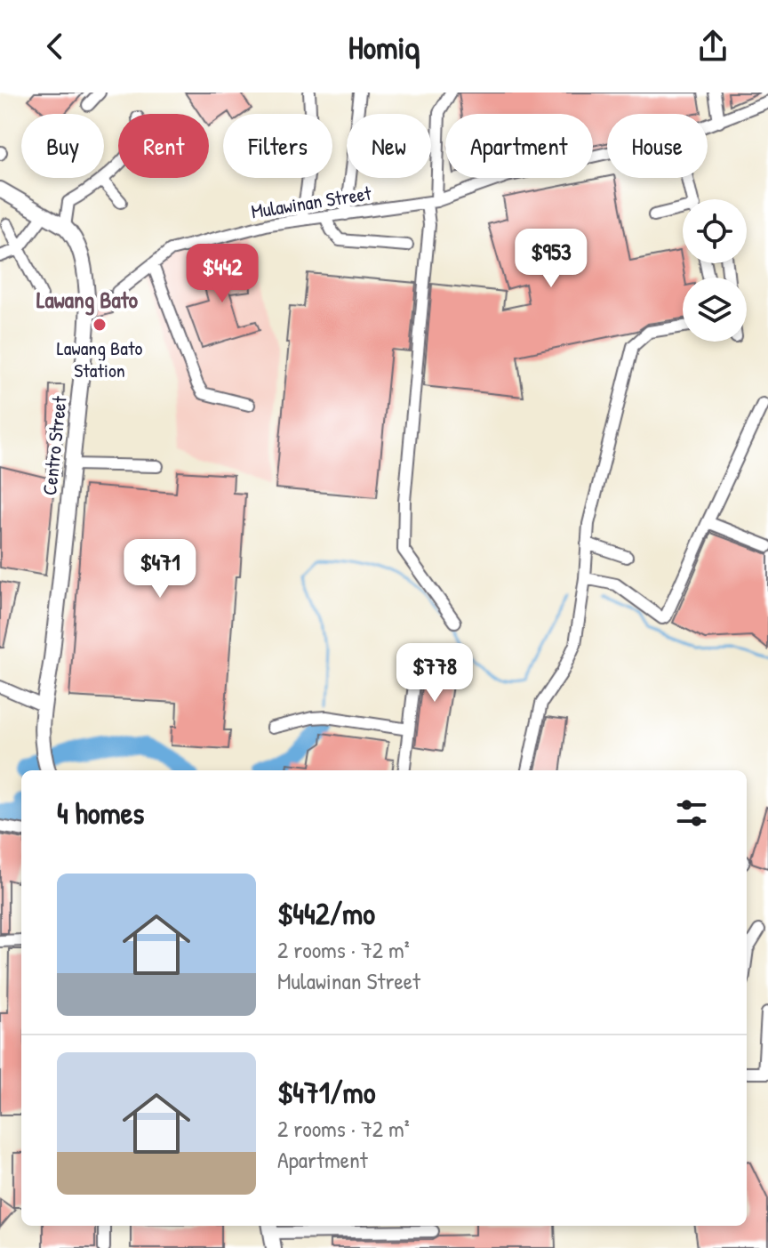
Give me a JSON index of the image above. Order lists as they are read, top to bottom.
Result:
{
  "streets": {
    "main road": ["Centro Street"],
    "street": ["Mulawinan Street"]
  },
  "districts": ["Lawang Bato"],
  "places": ["Lawang Bato Station"],
  "page": {
    "header": "Homiq",
    "chip": [
      "Buy",
      "Rent",
      "Filters",
      "New",
      "Apartment",
      "House"
    ],
    "price": [
      "$953",
      "$442",
      "$471",
      "$778"
    ],
    "heading": "4 homes",
    "list": [
      {
        "name": "$442/mo",
        "note": "2 rooms · 72 m² · Mulawinan Street"
      },
      {
        "name": "$471/mo",
        "note": "2 rooms · 72 m² · Apartment"
      }
    ]
  }
}
